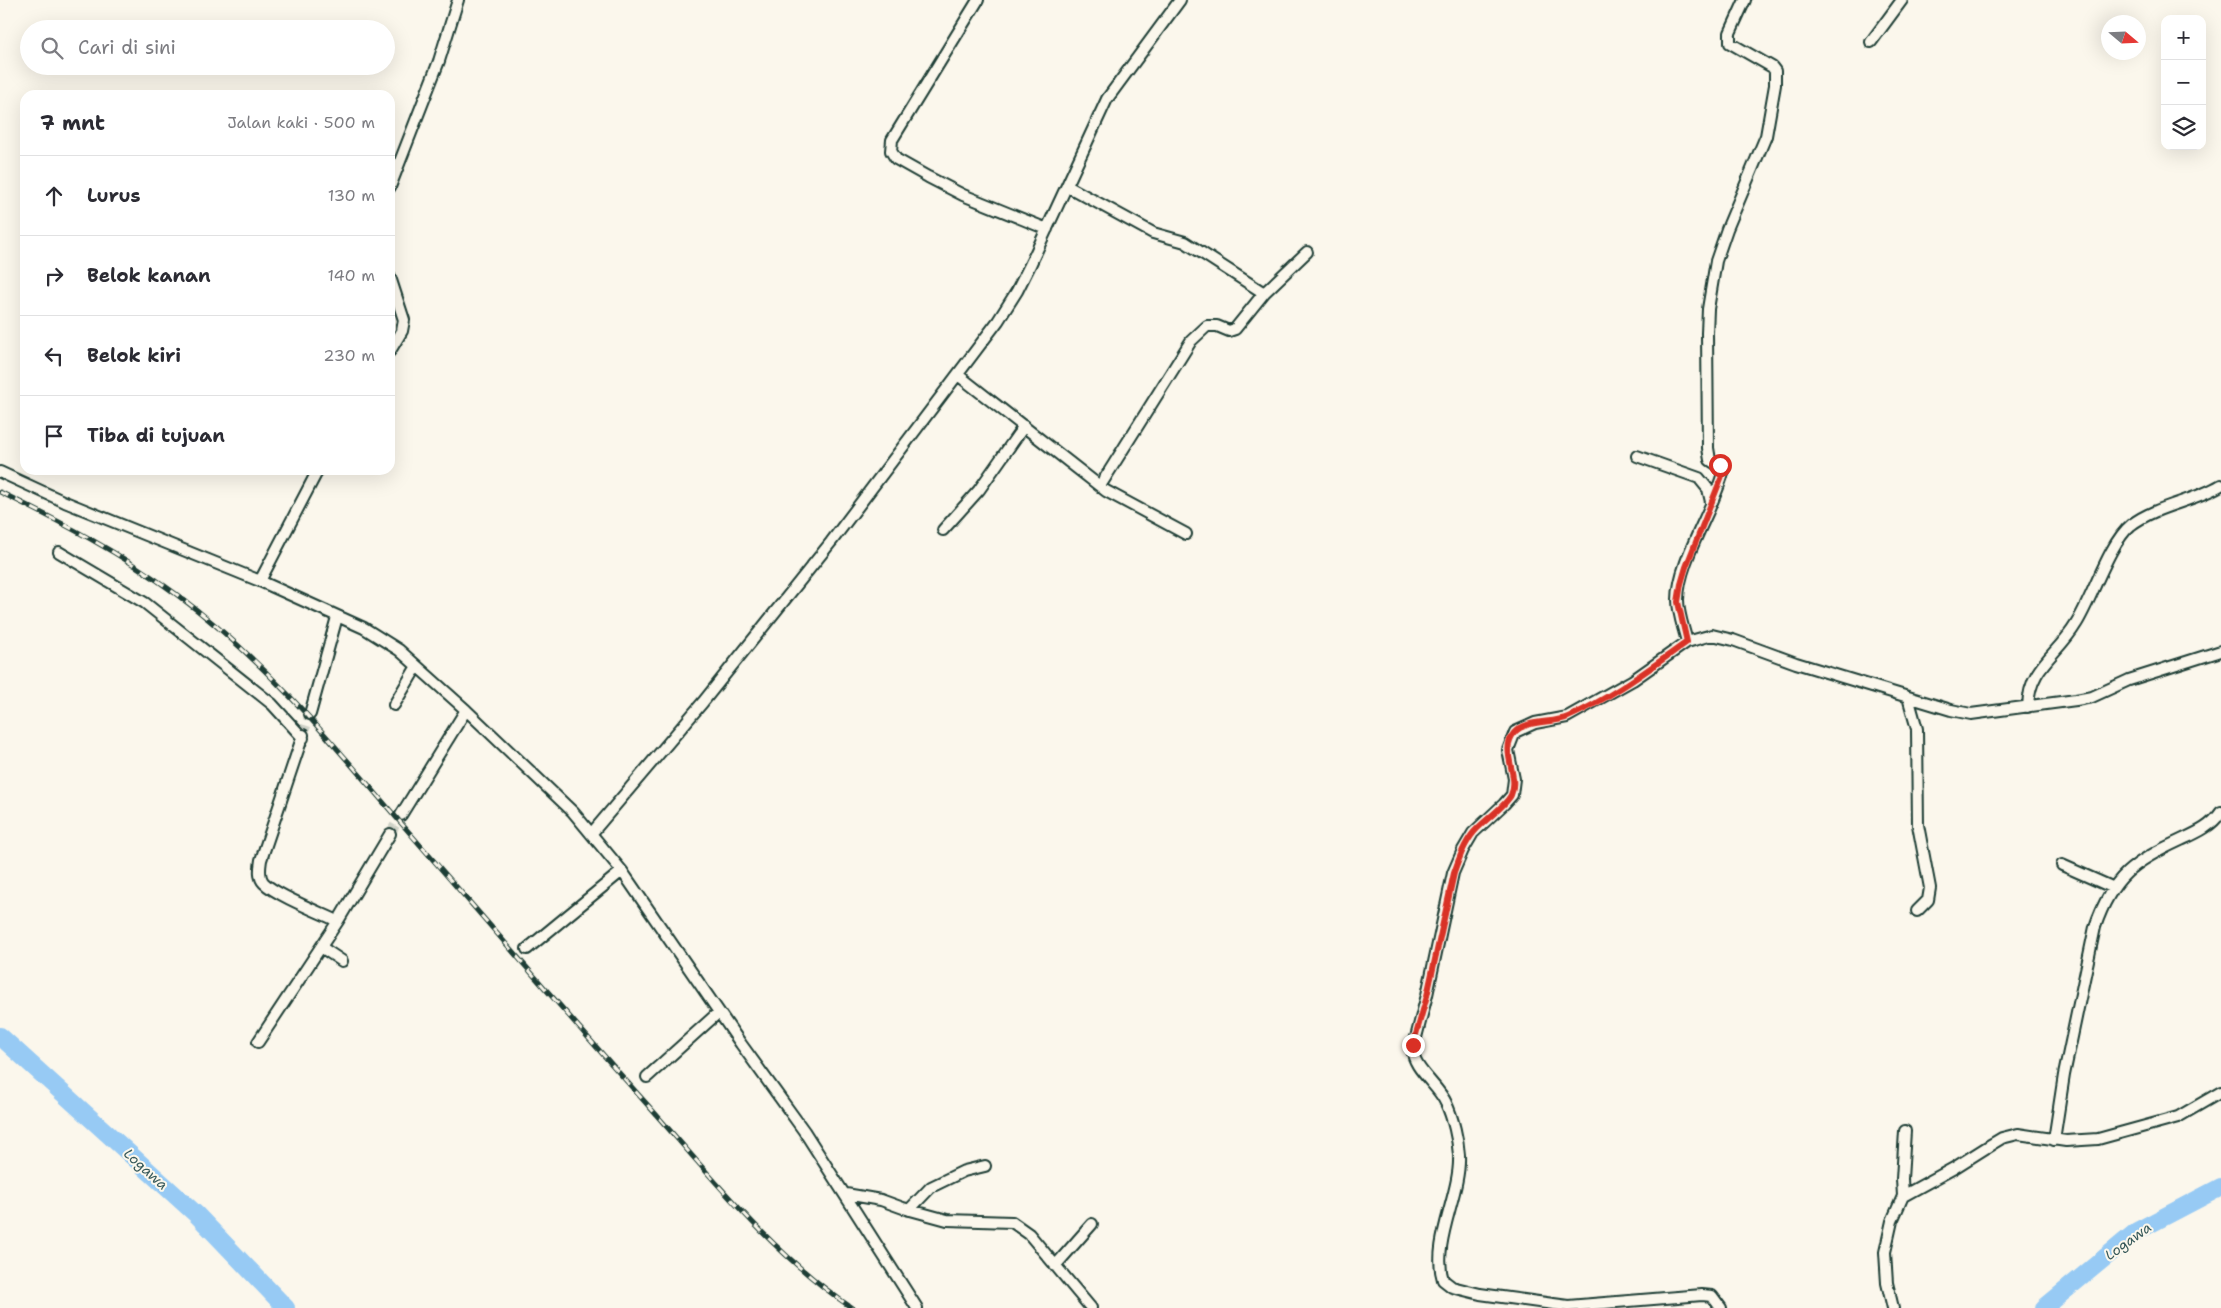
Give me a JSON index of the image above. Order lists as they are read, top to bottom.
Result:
{
  "water": ["Logawa"],
  "north": "right",
  "page": {
    "map_buttons": ["+", "−"],
    "search": "Cari di sini",
    "heading": ["7 mnt", "Jalan kaki · 500 m"],
    "list": [
      ["Lurus", "130 m"],
      ["Belok kanan", "140 m"],
      ["Belok kiri", "230 m"],
      "Tiba di tujuan"
    ]
  }
}
